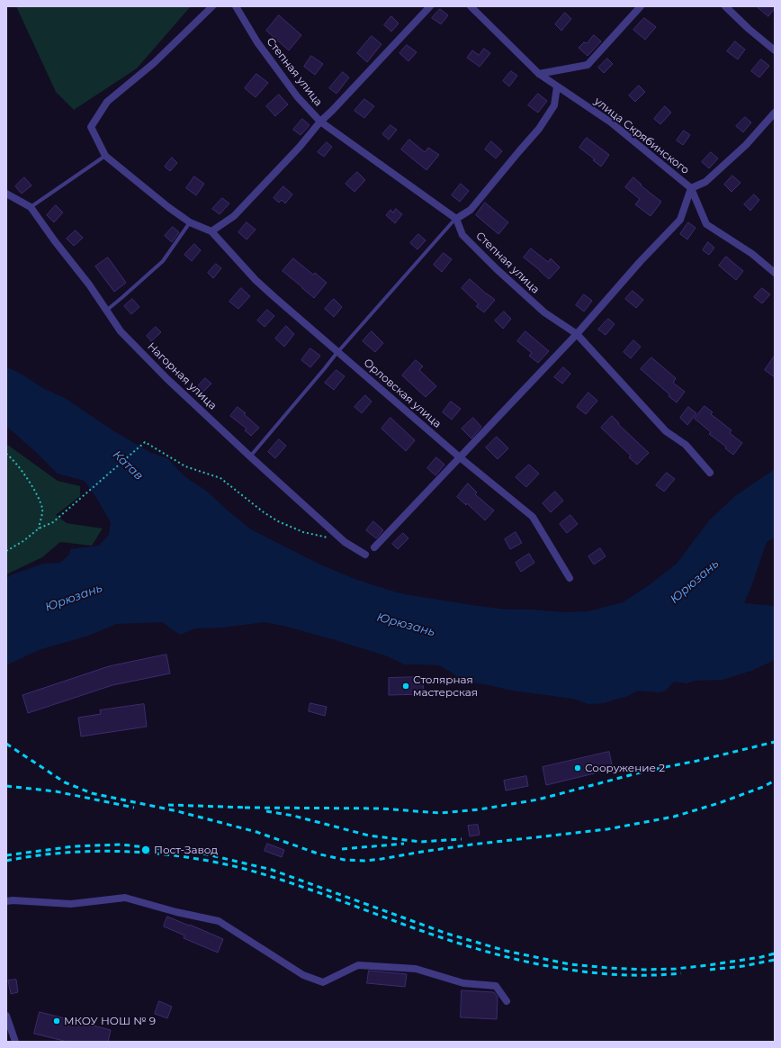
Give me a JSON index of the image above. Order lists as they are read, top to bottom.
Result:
{
  "streets": {
    "street": [
      "Степная улица",
      "улица Скрябинского",
      "Нагорная улица",
      "Орловская улица"
    ]
  },
  "water": ["Катав", "Юрюзань"],
  "places": [
    "Столярная мастерская",
    "Сооружение 2",
    "Пост-Завод",
    "МКОУ НОШ № 9"
  ]
}
